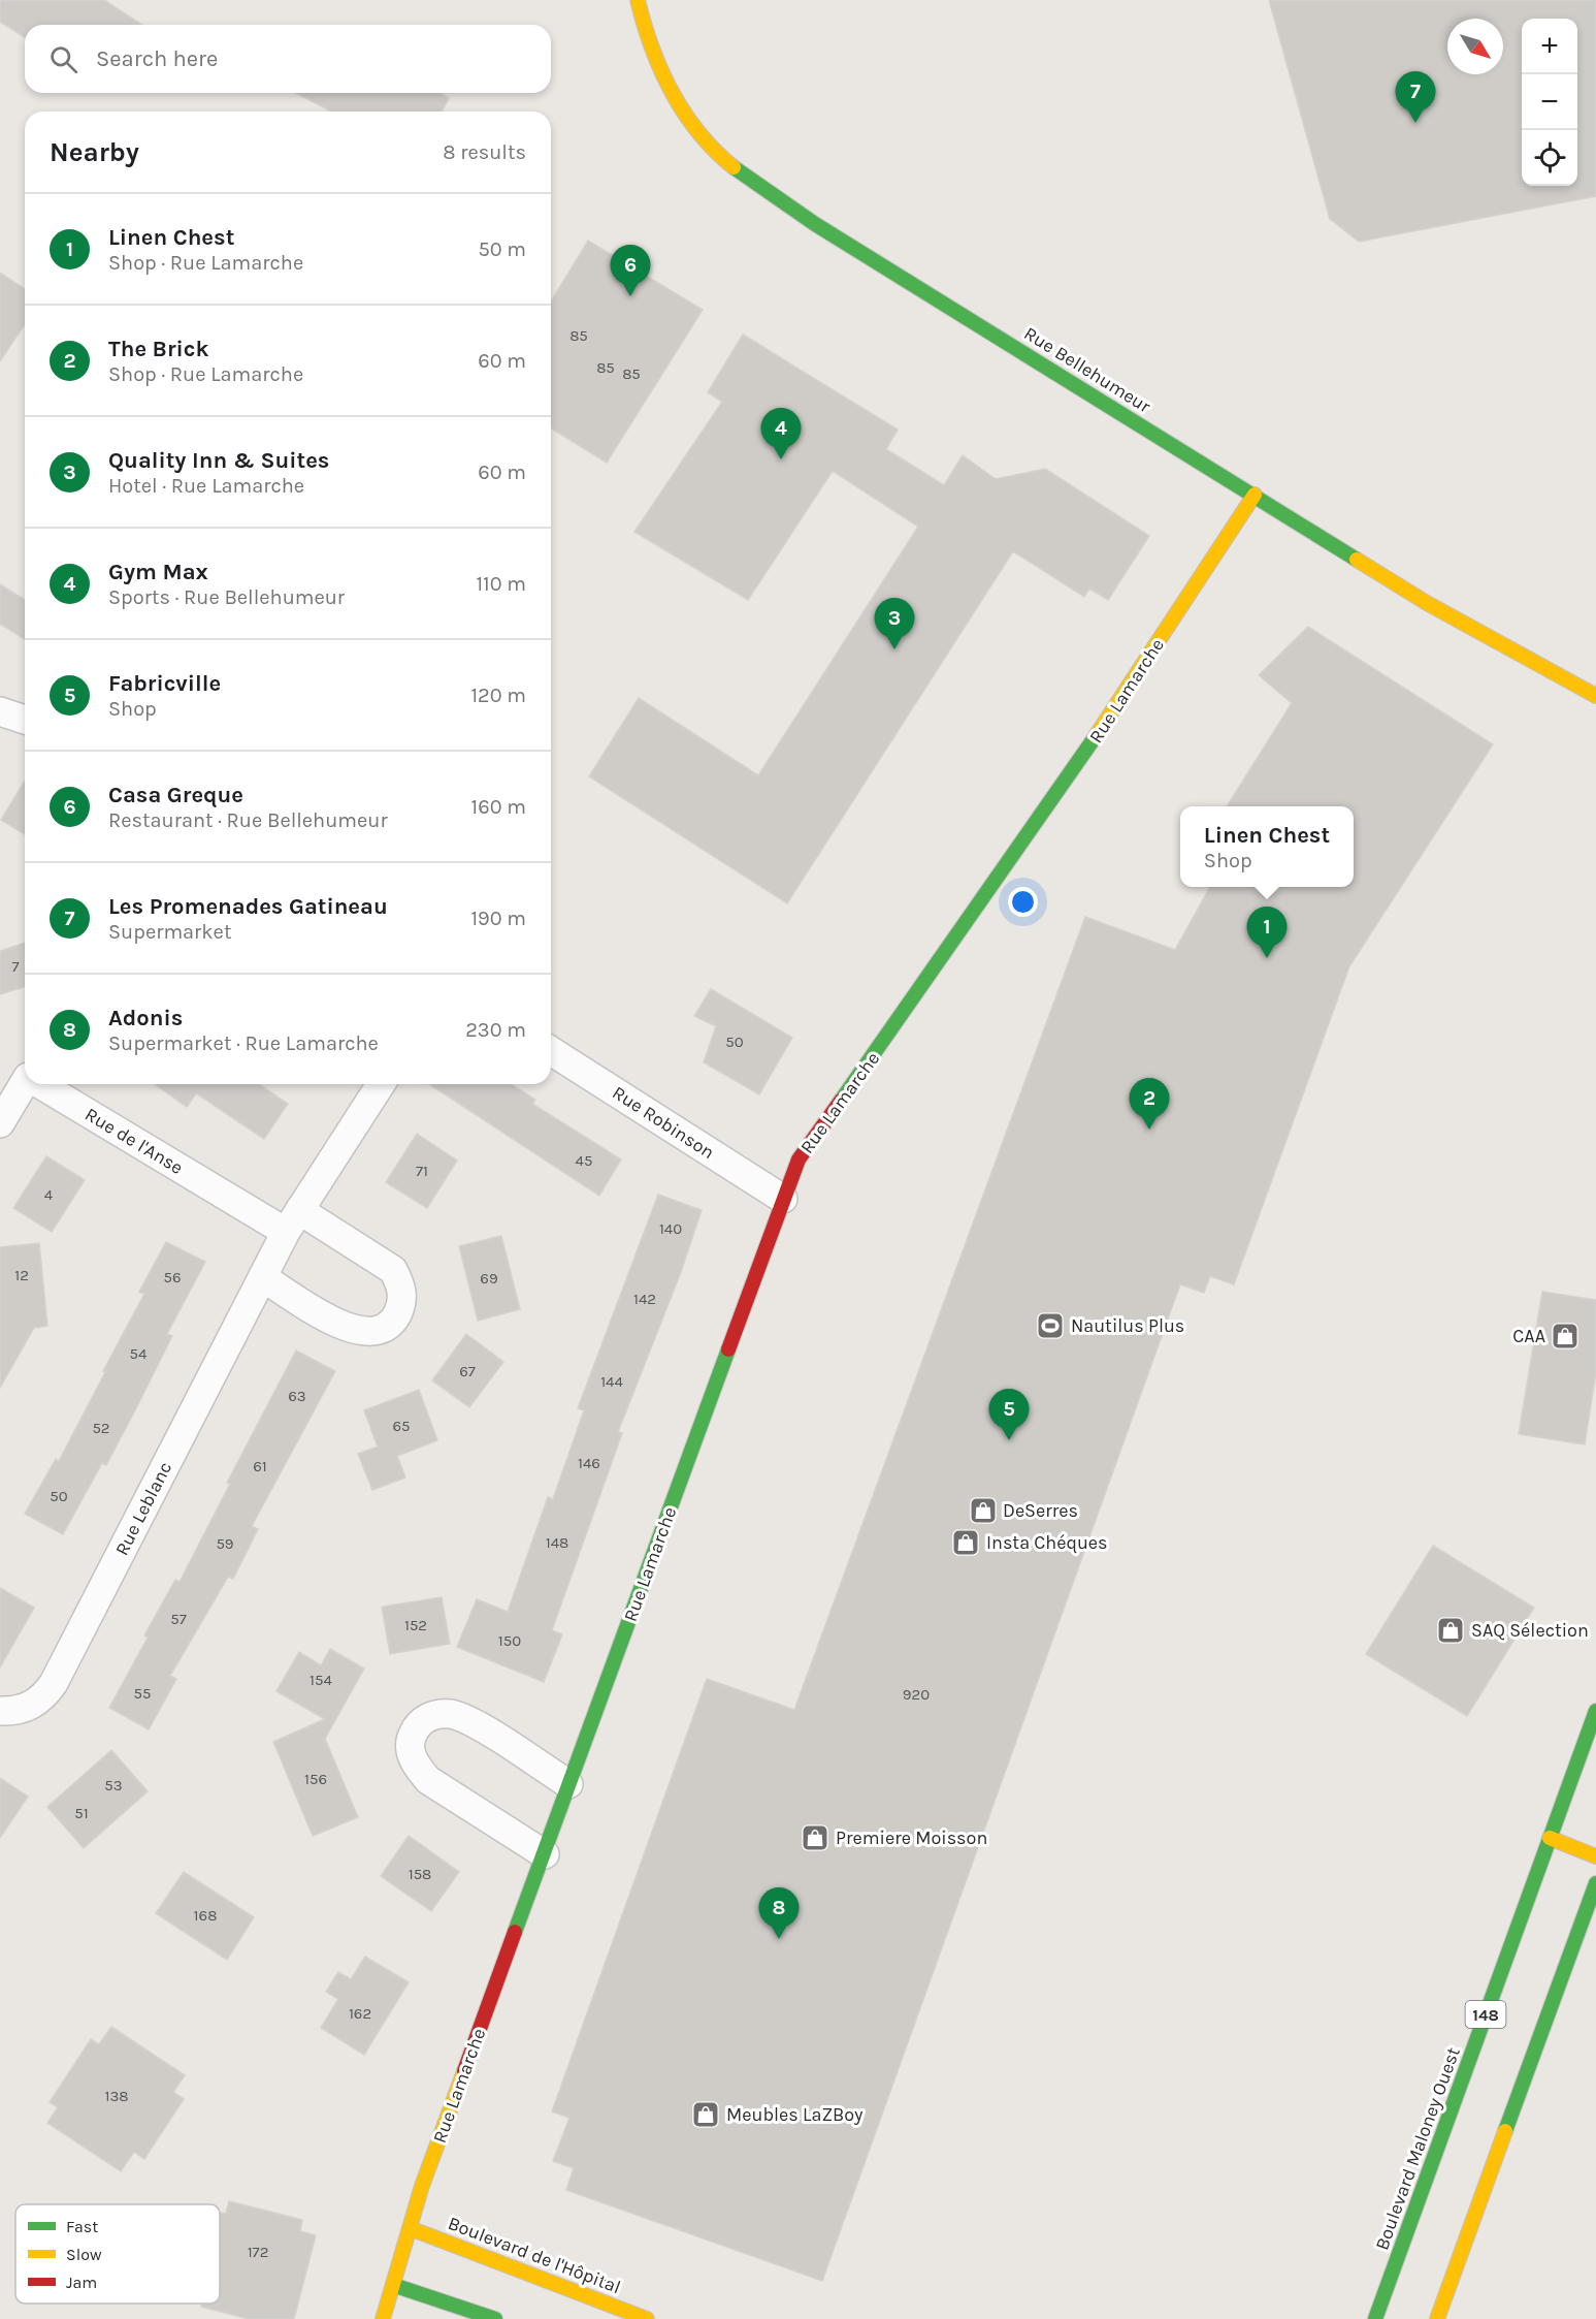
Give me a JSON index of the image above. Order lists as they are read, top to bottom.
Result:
{
  "streets": {
    "street": [
      "Rue Bellehumeur",
      "Rue Lamarche",
      "Rue Robinson",
      "Rue de l'Anse",
      "Rue Leblanc",
      "148",
      "Boulevard Maloney Ouest",
      "Boulevard de l'Hôpital"
    ]
  },
  "crossings": [
    ["Rue Bellehumeur", "Rue Lamarche"],
    ["Rue Lamarche", "Rue Robinson"],
    ["Rue Lamarche", "Boulevard de l'Hôpital"],
    ["Rue de l'Anse", "Rue Leblanc"]
  ],
  "places": {
    "sports": ["Nautilus Plus"],
    "shop": [
      "CAA",
      "DeSerres",
      "Insta Chéques",
      "SAQ Sélection",
      "Premiere Moisson",
      "Meubles LaZBoy"
    ]
  },
  "house_numbers": [
    "85",
    "85",
    "85",
    "7",
    "50",
    "45",
    "71",
    "4",
    "140",
    "12",
    "56",
    "69",
    "142",
    "54",
    "67",
    "144",
    "63",
    "65",
    "52",
    "146",
    "61",
    "50",
    "148",
    "59",
    "57",
    "152",
    "150",
    "154",
    "55",
    "920",
    "156",
    "53",
    "51",
    "158",
    "168",
    "162",
    "138",
    "172"
  ],
  "legend": ["Fast", "Slow", "Jam"],
  "north": "bottom right",
  "page": {
    "map_buttons": ["+", "−"],
    "search": "Search here",
    "pins": [
      "7",
      "6",
      "4",
      "3",
      "1",
      "2",
      "5",
      "8"
    ],
    "heading": ["Nearby", "8 results"],
    "list": [
      {
        "mark": "1",
        "name": "Linen Chest",
        "note": "Shop · Rue Lamarche",
        "value": "50 m"
      },
      {
        "mark": "2",
        "name": "The Brick",
        "note": "Shop · Rue Lamarche",
        "value": "60 m"
      },
      {
        "mark": "3",
        "name": "Quality Inn & Suites",
        "note": "Hotel · Rue Lamarche",
        "value": "60 m"
      },
      {
        "mark": "4",
        "name": "Gym Max",
        "note": "Sports · Rue Bellehumeur",
        "value": "110 m"
      },
      {
        "mark": "5",
        "name": "Fabricville",
        "note": "Shop",
        "value": "120 m"
      },
      {
        "mark": "6",
        "name": "Casa Greque",
        "note": "Restaurant · Rue Bellehumeur",
        "value": "160 m"
      },
      {
        "mark": "7",
        "name": "Les Promenades Gatineau",
        "note": "Supermarket",
        "value": "190 m"
      },
      {
        "mark": "8",
        "name": "Adonis",
        "note": "Supermarket · Rue Lamarche",
        "value": "230 m"
      }
    ],
    "popup": ["Linen Chest", "Shop"]
  }
}
